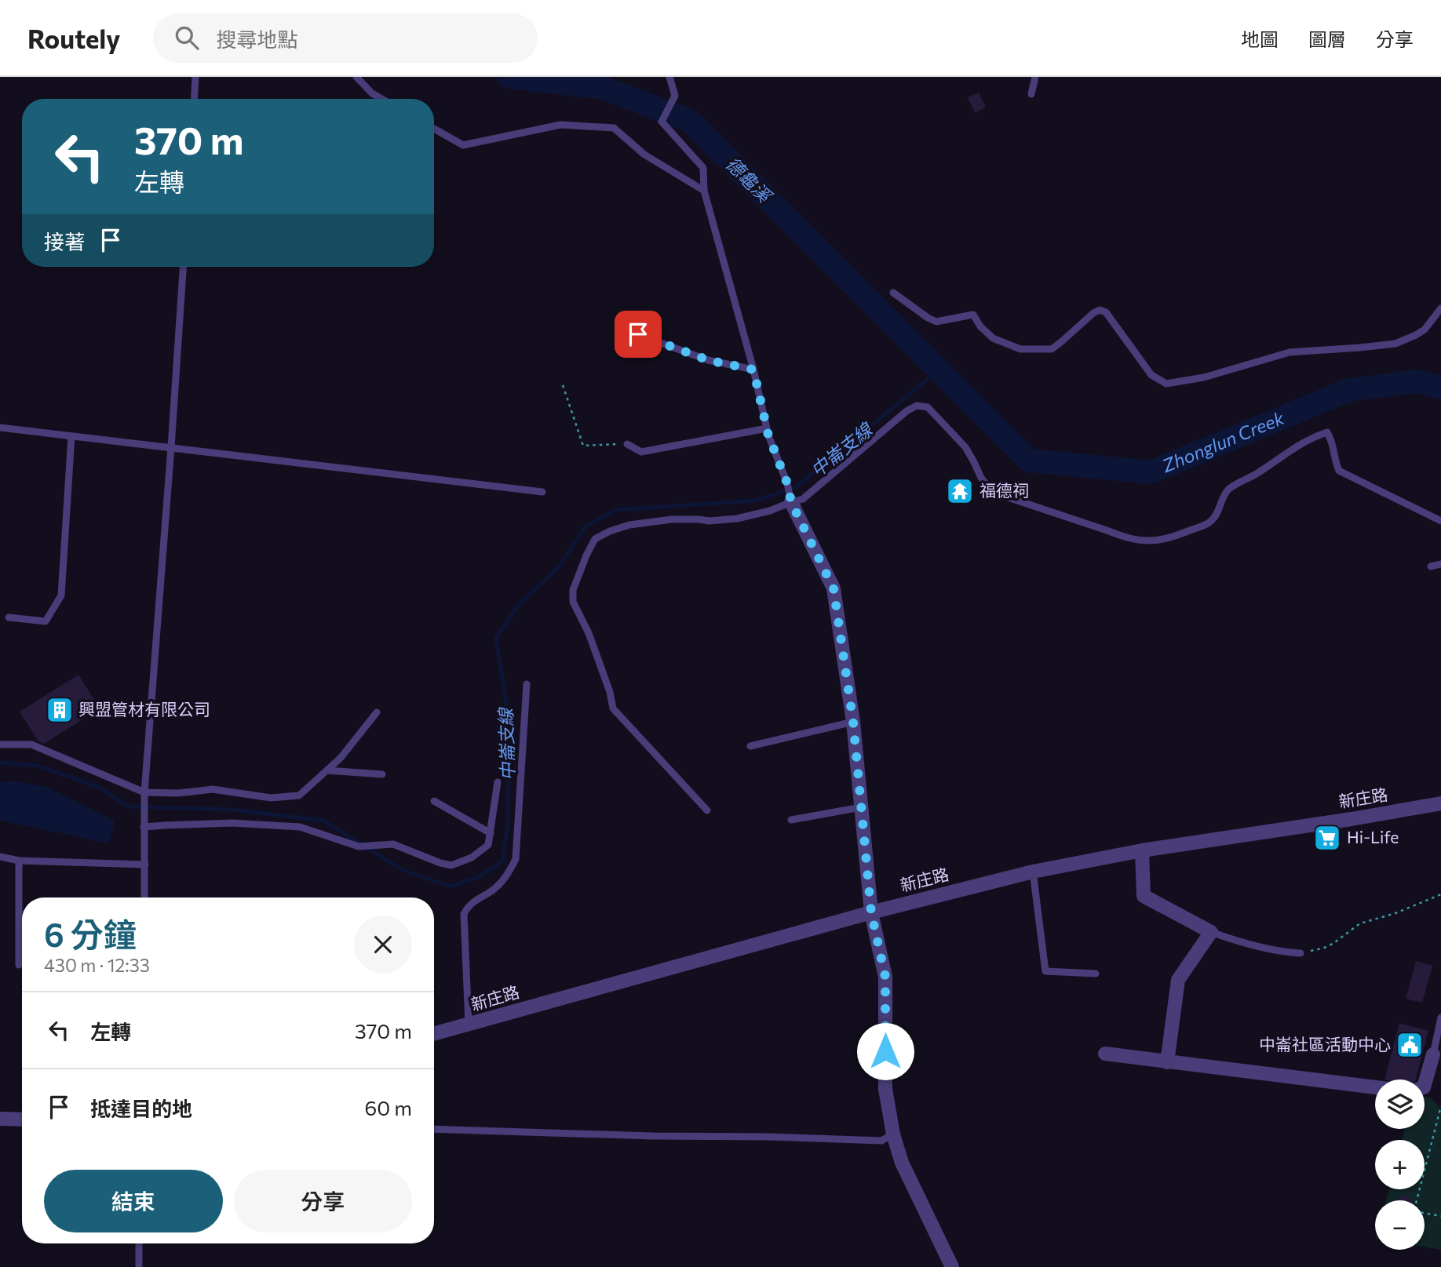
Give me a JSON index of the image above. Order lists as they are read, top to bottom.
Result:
{
  "streets": {
    "street": ["新庄路"]
  },
  "water": ["德龜溪", "Zhonglun Creek", "中崙支線"],
  "places": {
    "temple": ["福德祠"],
    "building": ["興盟管材有限公司"],
    "supermarket": ["Hi-Life"],
    "public building": ["中崙社區活動中心"]
  },
  "page": {
    "header": "Routely",
    "search": "搜尋地點",
    "nav": ["地圖", "圖層", "分享"],
    "turn": ["370 m", "左轉"],
    "then": "接著",
    "heading": ["6 分鐘", "430 m · 12:33"],
    "list": [
      {
        "name": "左轉",
        "value": "370 m"
      },
      {
        "name": "抵達目的地",
        "value": "60 m"
      }
    ],
    "map_buttons": ["+", "−"],
    "buttons": ["結束", "分享"]
  }
}
